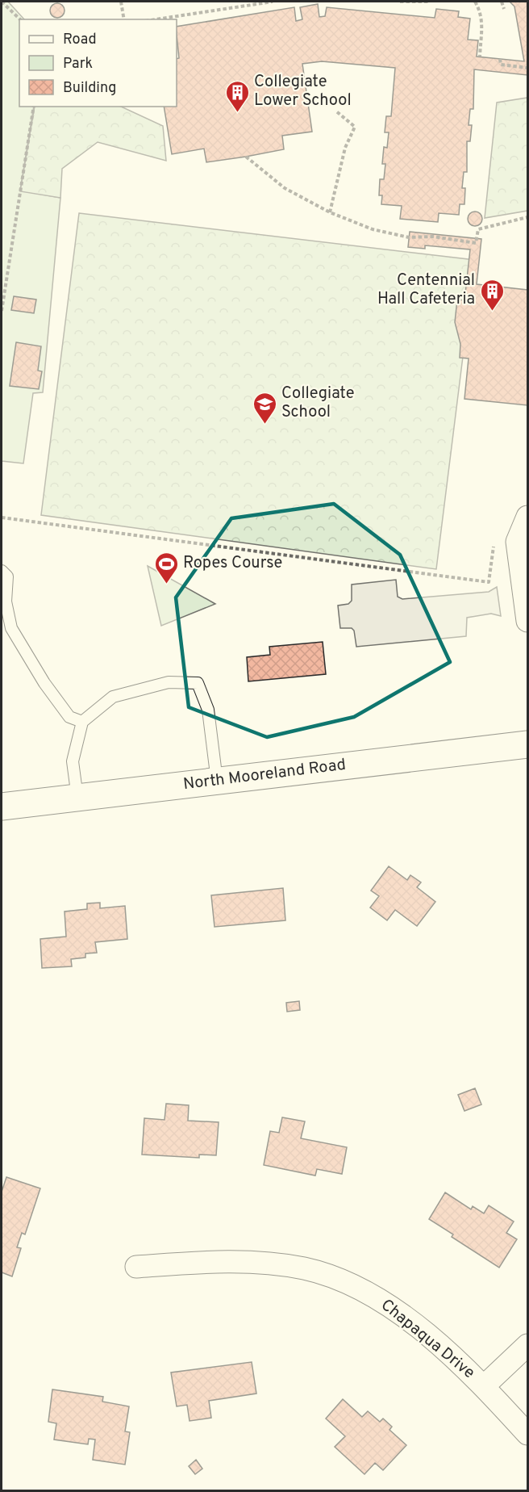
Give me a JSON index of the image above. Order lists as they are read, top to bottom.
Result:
{
  "streets": {
    "street": ["North Mooreland Road", "Chapaqua Drive"]
  },
  "places": {
    "building": ["Collegiate Lower School", "Centennial Hall Cafeteria"],
    "school or university": ["Collegiate School"],
    "sports": ["Ropes Course"]
  },
  "legend": ["Road", "Park", "Building"]
}
